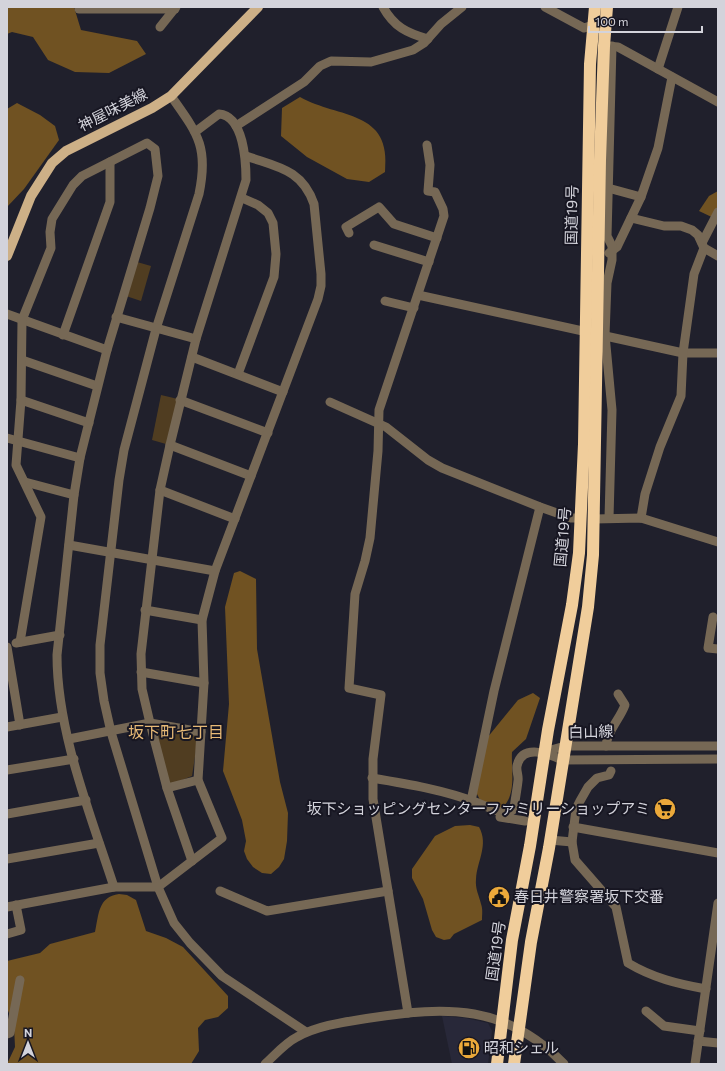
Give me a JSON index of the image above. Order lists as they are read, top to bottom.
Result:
{
  "streets": {
    "highway": ["国道19号"],
    "main road": ["神屋味美線"],
    "street": ["白山線"]
  },
  "crossings": [
    ["国道19号", "白山線"]
  ],
  "districts": ["坂下町七丁目"],
  "places": {
    "supermarket": ["坂下ショッピングセンターファミリーショップアミ"],
    "public building": ["春日井警察署坂下交番"],
    "fuel station": ["昭和シェル"]
  },
  "scale_bar": "100 m",
  "north": "top"
}
